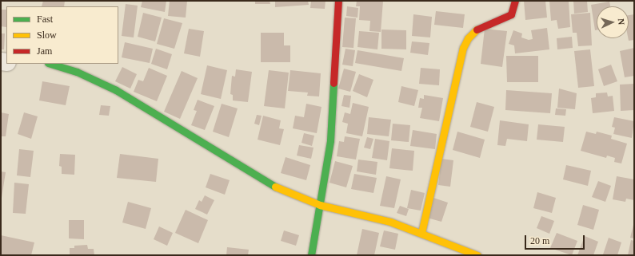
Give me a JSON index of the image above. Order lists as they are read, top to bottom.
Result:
{
  "legend": ["Fast", "Slow", "Jam"],
  "scale_bar": "20 m",
  "north": "right"
}
